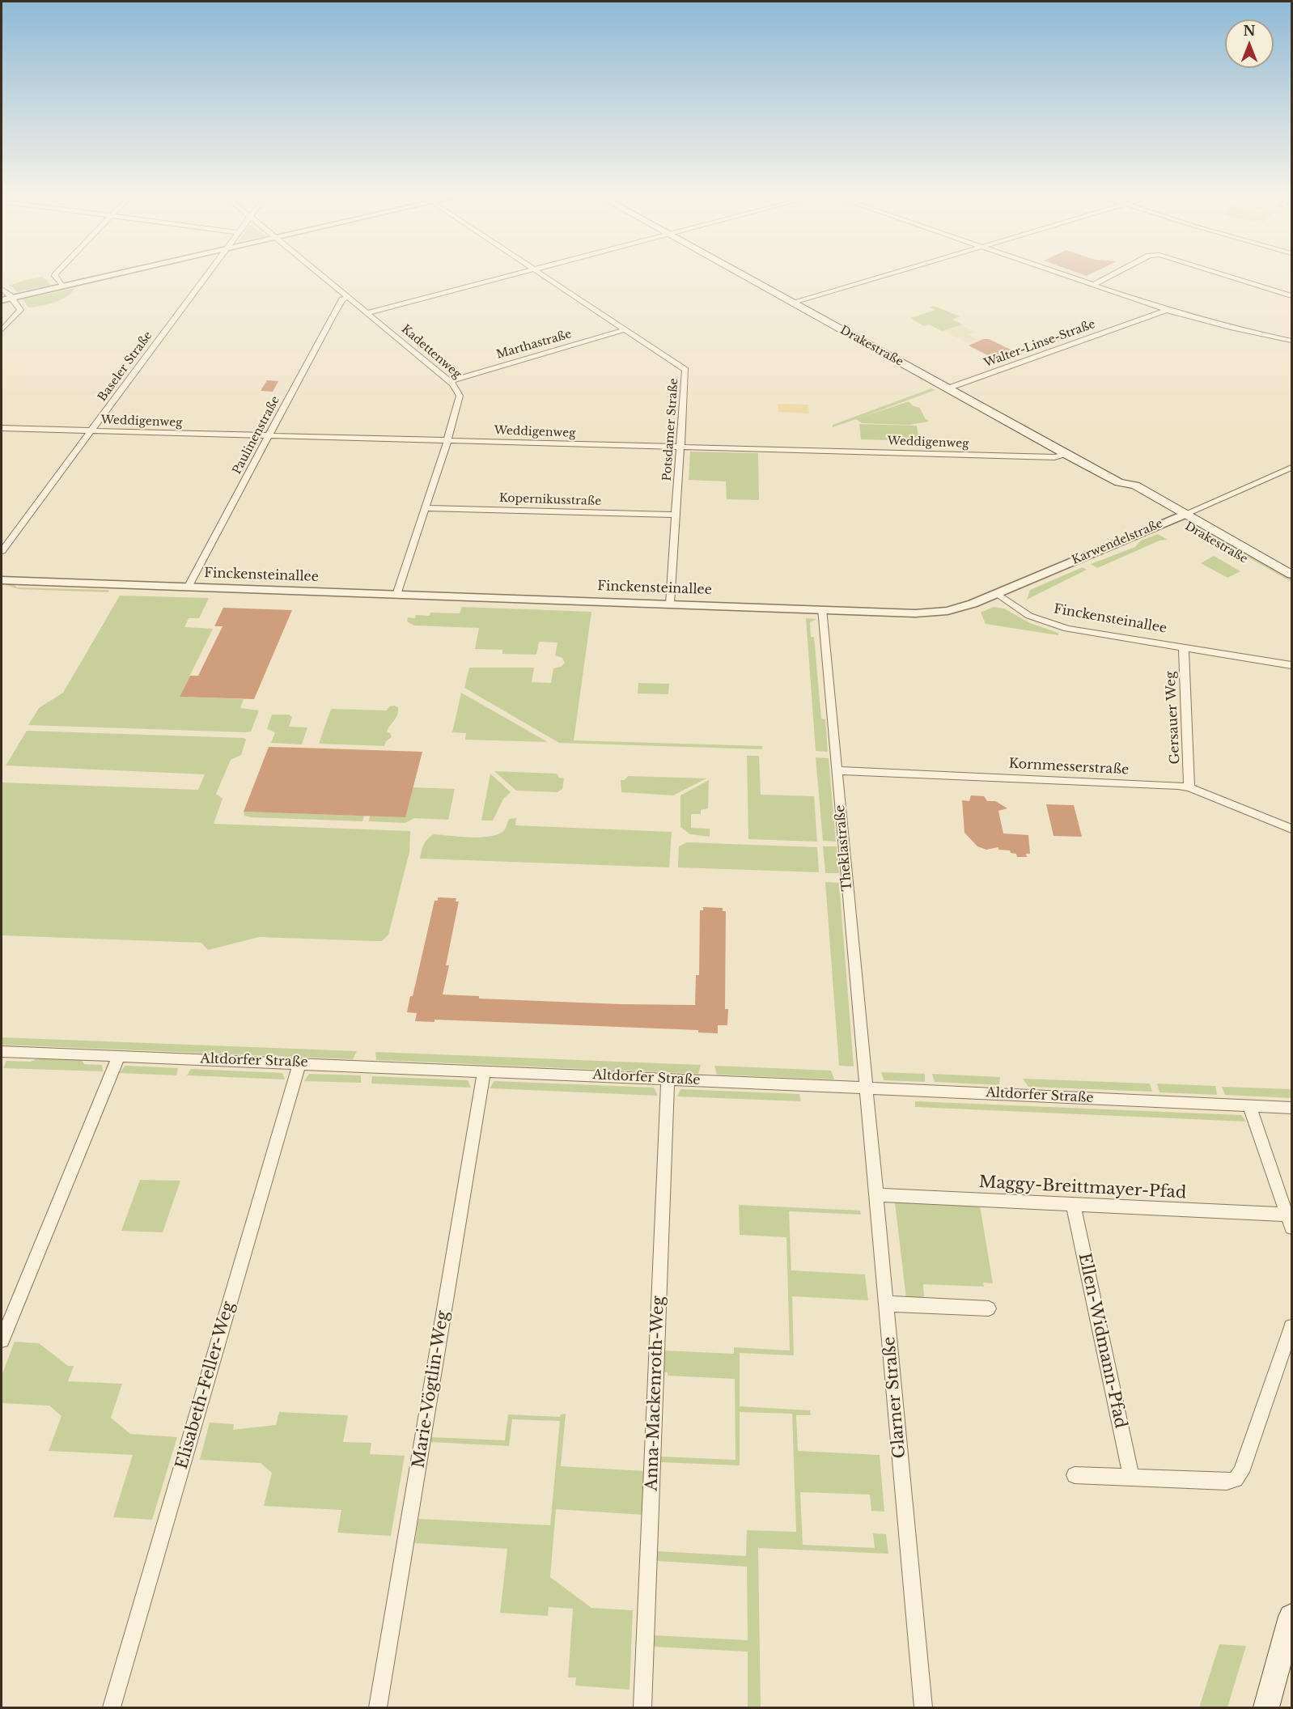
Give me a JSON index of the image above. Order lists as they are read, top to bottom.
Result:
{
  "streets": {
    "main road": ["Drakestraße"],
    "street": [
      "Walter-Linse-Straße",
      "Marthastraße",
      "Kadettenweg",
      "Baseler Straße",
      "Weddigenweg",
      "Potsdamer Straße",
      "Paulinenstraße",
      "Kopernikusstraße",
      "Karwendelstraße",
      "Finckensteinallee",
      "Gersauer Weg",
      "Kornmesserstraße",
      "Theklastraße",
      "Altdorfer Straße",
      "Maggy-Breittmayer-Pfad",
      "Ellen-Widmann-Pfad",
      "Elisabeth-Feller-Weg",
      "Marie-Vögtlin-Weg",
      "Anna-Mackenroth-Weg",
      "Glarner Straße"
    ]
  },
  "crossings": [
    ["Walter-Linse-Straße", "Drakestraße"],
    ["Marthastraße", "Kadettenweg"],
    ["Marthastraße", "Potsdamer Straße"],
    ["Drakestraße", "Weddigenweg"],
    ["Drakestraße", "Karwendelstraße"],
    ["Kadettenweg", "Weddigenweg"],
    ["Kadettenweg", "Paulinenstraße"],
    ["Kadettenweg", "Kopernikusstraße"],
    ["Kadettenweg", "Finckensteinallee"],
    ["Baseler Straße", "Weddigenweg"],
    ["Weddigenweg", "Potsdamer Straße"],
    ["Weddigenweg", "Paulinenstraße"],
    ["Potsdamer Straße", "Kopernikusstraße"],
    ["Potsdamer Straße", "Finckensteinallee"],
    ["Paulinenstraße", "Finckensteinallee"],
    ["Karwendelstraße", "Finckensteinallee"],
    ["Finckensteinallee", "Gersauer Weg"],
    ["Finckensteinallee", "Theklastraße"],
    ["Gersauer Weg", "Kornmesserstraße"],
    ["Kornmesserstraße", "Theklastraße"],
    ["Theklastraße", "Altdorfer Straße"],
    ["Theklastraße", "Glarner Straße"],
    ["Altdorfer Straße", "Elisabeth-Feller-Weg"],
    ["Altdorfer Straße", "Marie-Vögtlin-Weg"],
    ["Altdorfer Straße", "Anna-Mackenroth-Weg"],
    ["Altdorfer Straße", "Glarner Straße"],
    ["Maggy-Breittmayer-Pfad", "Ellen-Widmann-Pfad"],
    ["Maggy-Breittmayer-Pfad", "Glarner Straße"]
  ],
  "north": "top"
}
